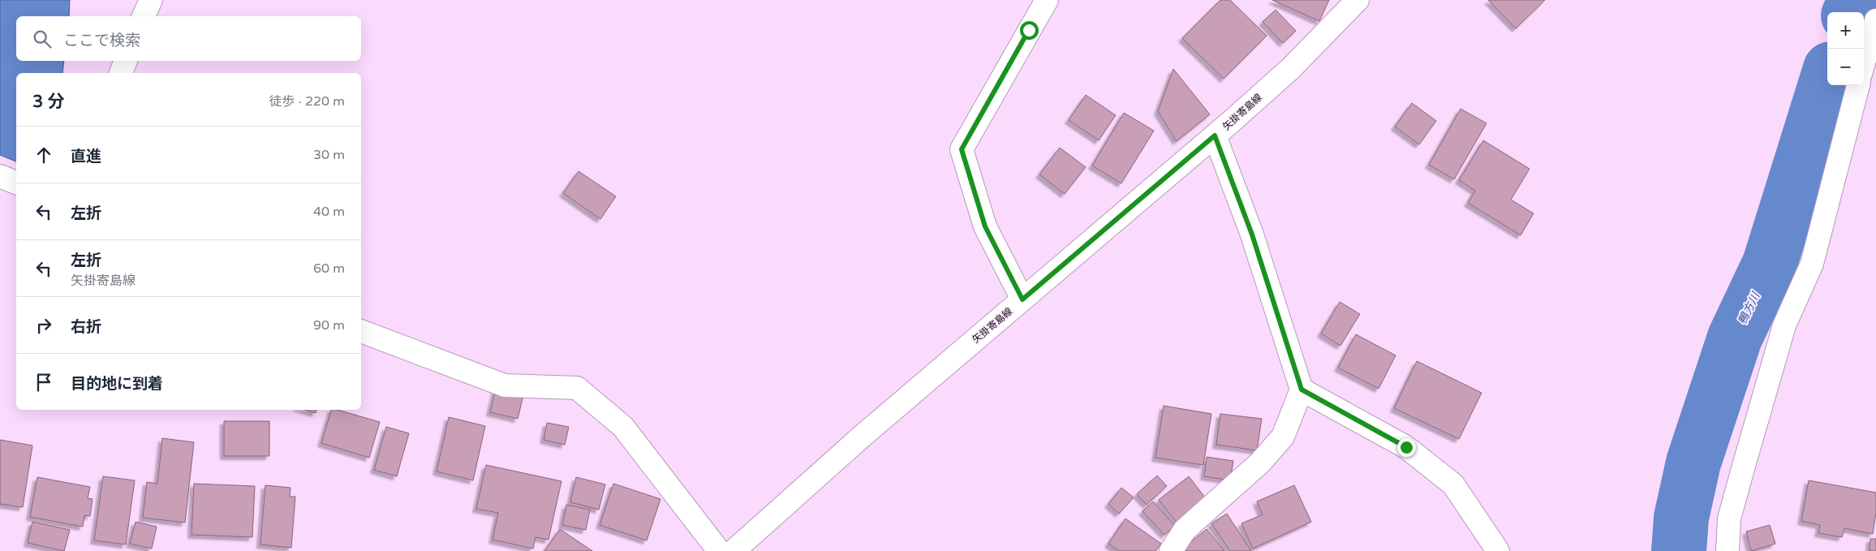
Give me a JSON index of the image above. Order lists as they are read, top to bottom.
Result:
{
  "streets": {
    "street": ["矢掛寄島線"]
  },
  "water": ["鴨方川"],
  "page": {
    "map_buttons": ["+", "−"],
    "search": "ここで検索",
    "heading": ["3 分", "徒歩 · 220 m"],
    "list": [
      ["直進", "30 m"],
      ["左折", "40 m"],
      ["左折", "矢掛寄島線", "60 m"],
      ["右折", "90 m"],
      "目的地に到着"
    ]
  }
}
